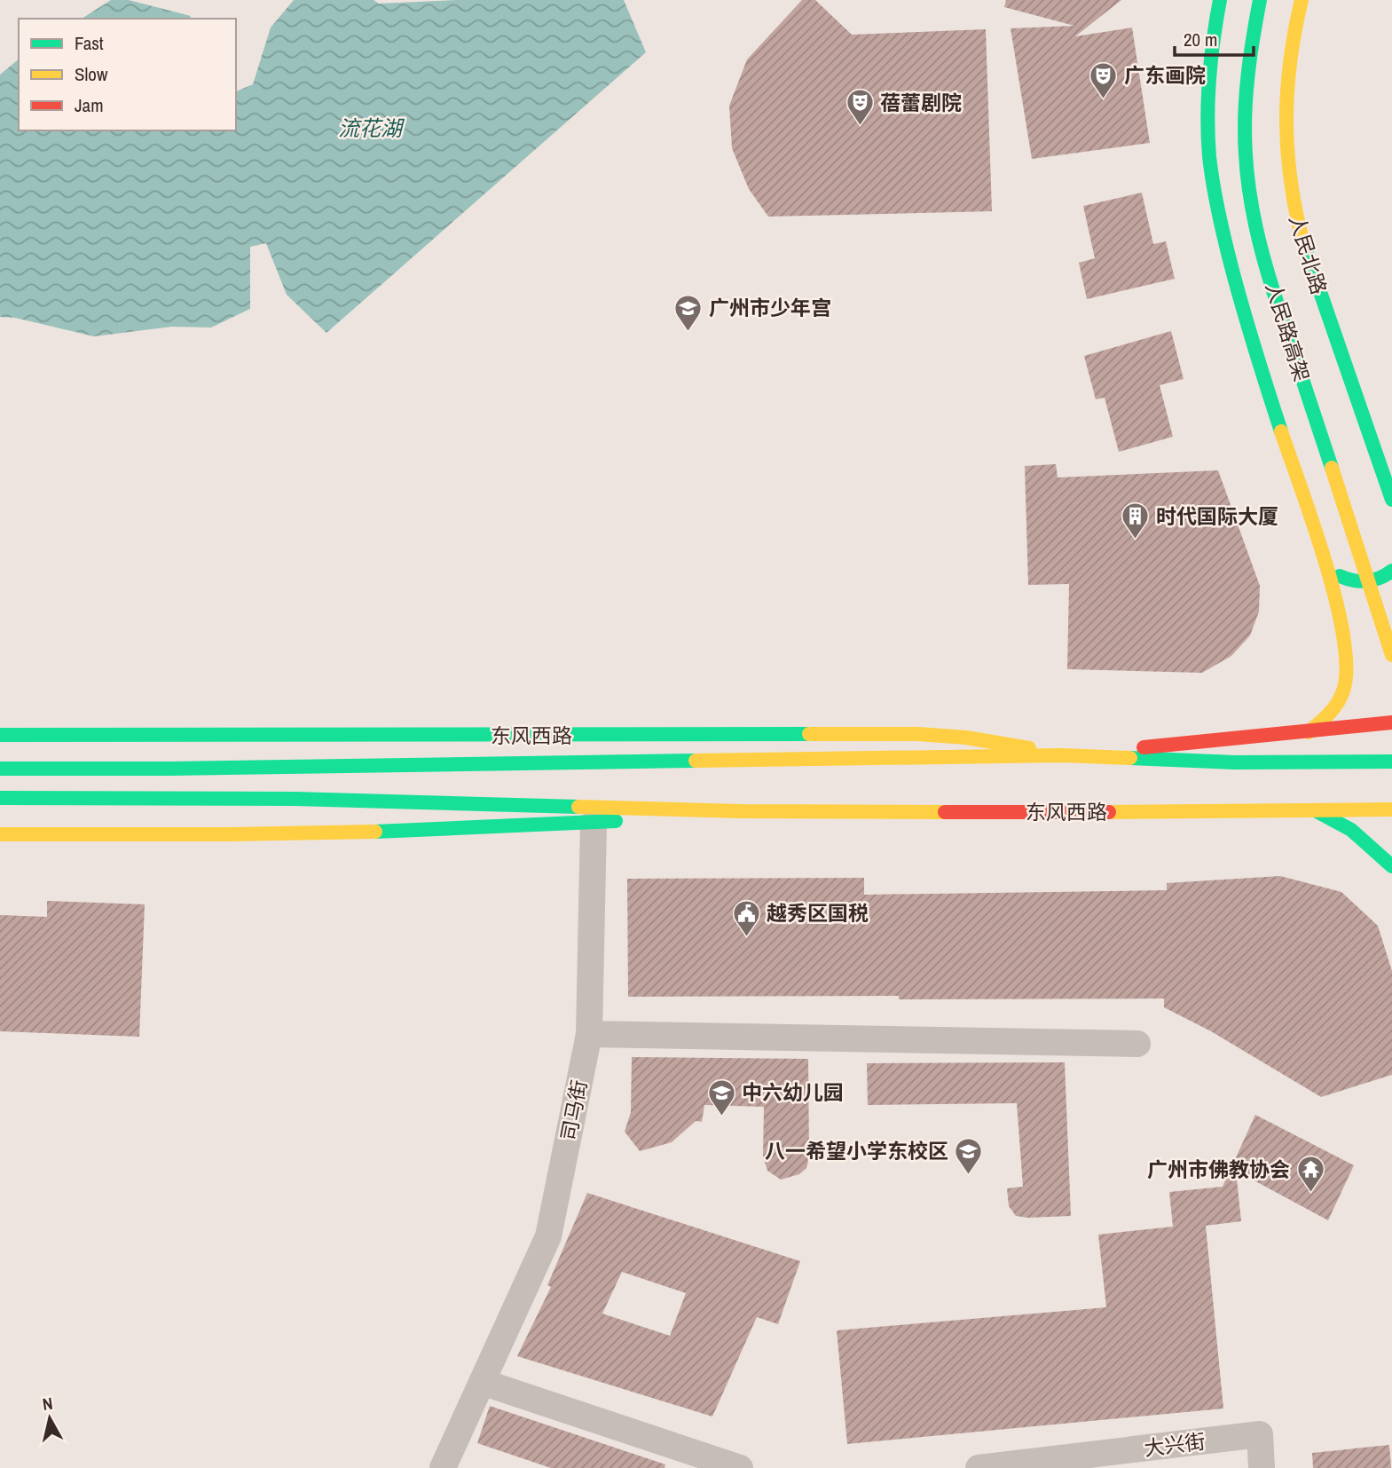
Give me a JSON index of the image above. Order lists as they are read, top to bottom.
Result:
{
  "streets": {
    "main road": ["人民北路", "人民路高架", "东风西路"],
    "street": ["司马街", "大兴街"]
  },
  "crossings": [
    ["东风西路", "司马街"]
  ],
  "water": ["流花湖"],
  "places": {
    "theatre": ["广东画院", "蓓蕾剧院"],
    "school or university": ["广州市少年宫", "中六幼儿园", "八一希望小学东校区"],
    "building": ["时代国际大厦"],
    "public building": ["越秀区国税"],
    "temple": ["广州市佛教协会"]
  },
  "legend": ["Fast", "Slow", "Jam"],
  "scale_bar": "20 m",
  "north": "top"
}
